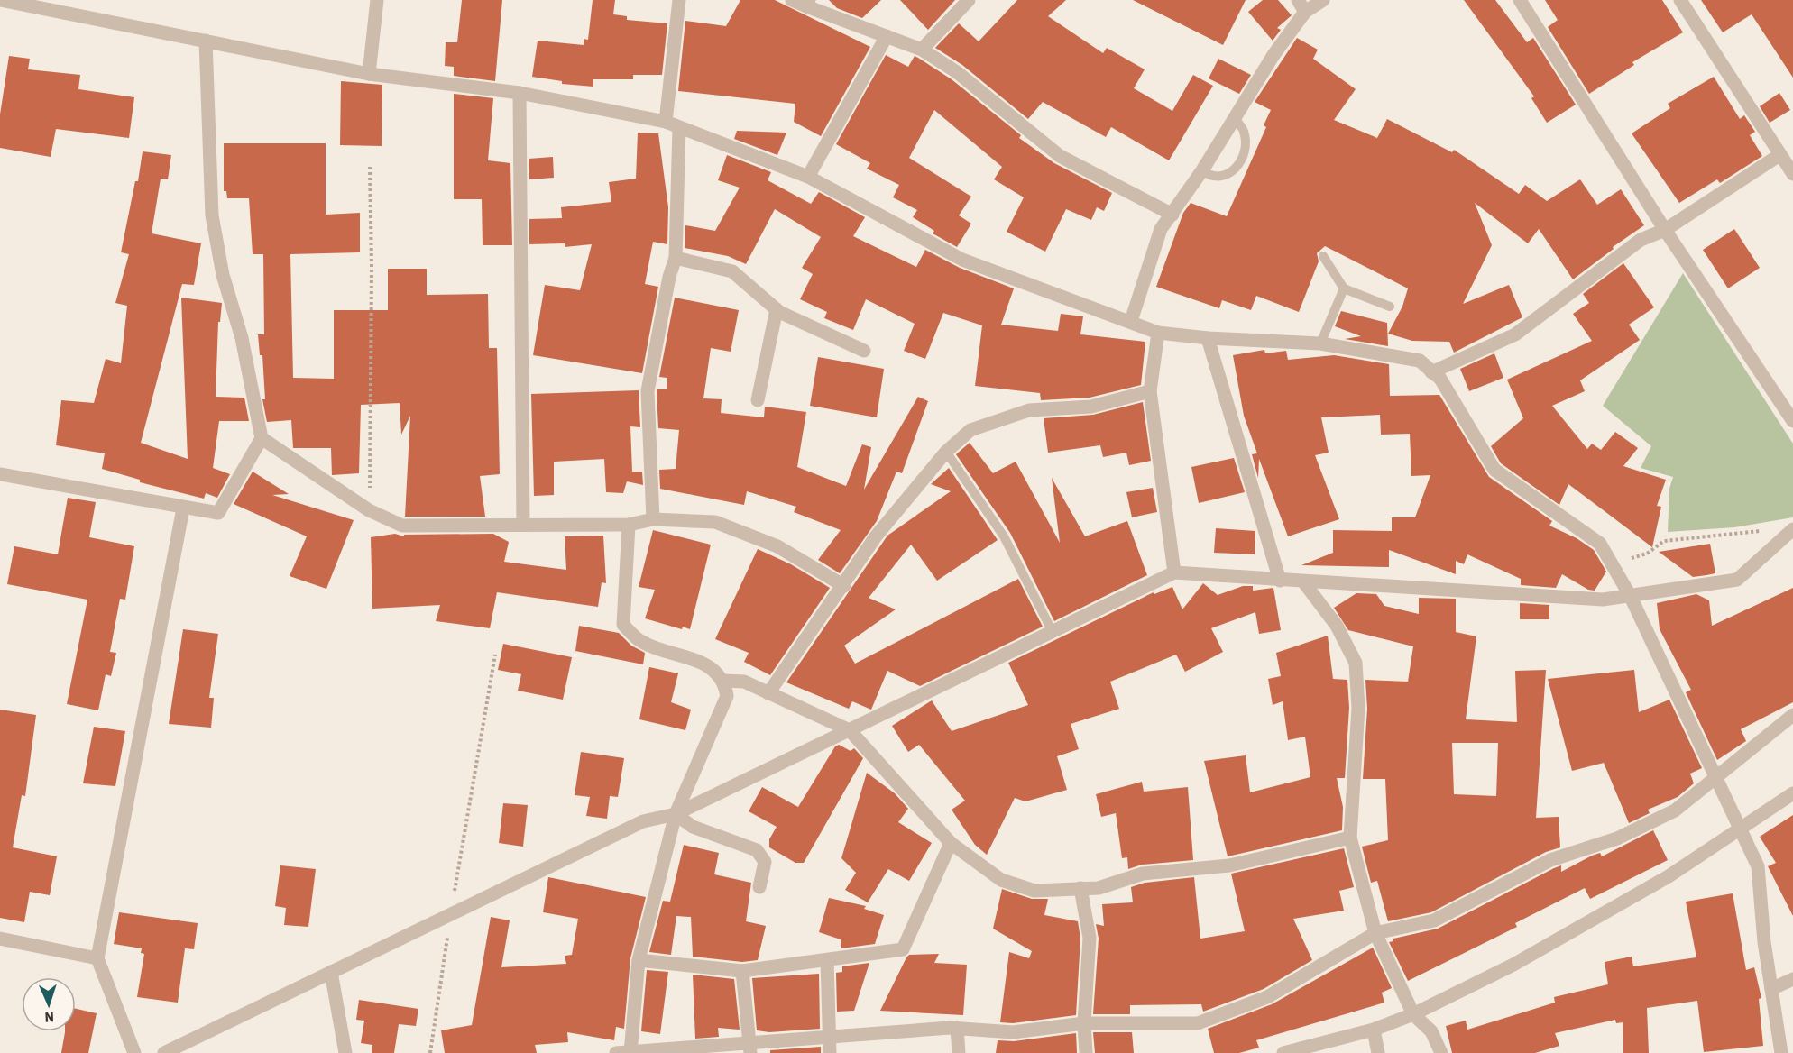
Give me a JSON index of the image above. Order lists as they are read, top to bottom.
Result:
{
  "north": "bottom"
}
